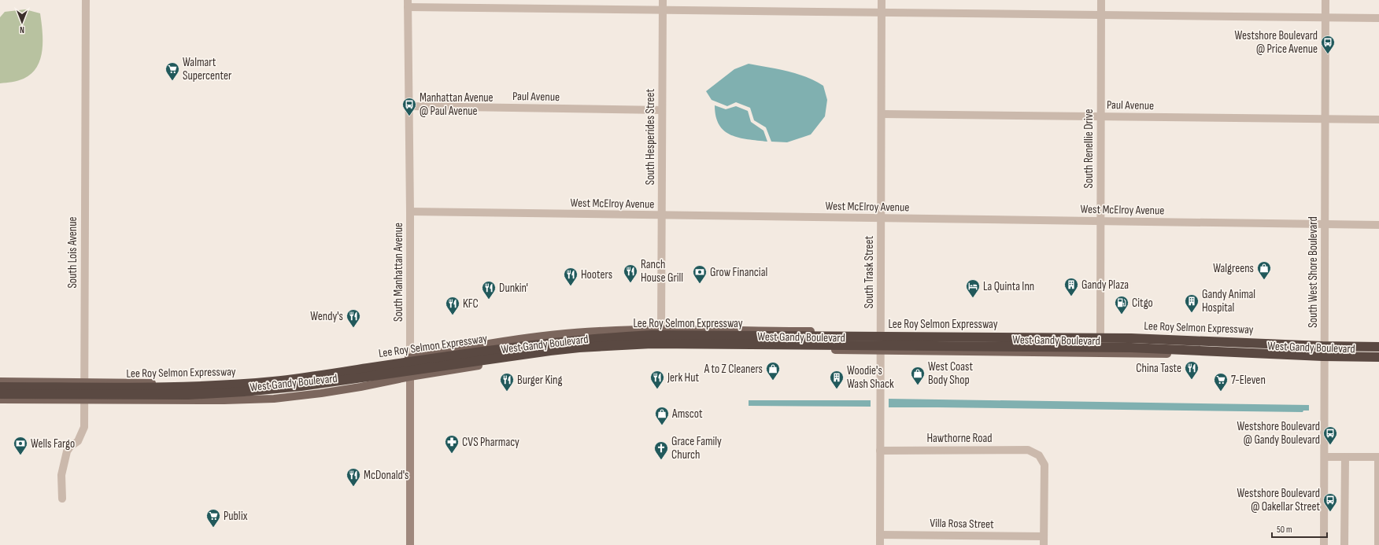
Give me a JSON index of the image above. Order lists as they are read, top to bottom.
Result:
{
  "streets": {
    "highway": ["Lee Roy Selmon Expressway"],
    "main road": ["South Manhattan Avenue", "West Gandy Boulevard"],
    "street": [
      "Paul Avenue",
      "South Hesperides Street",
      "South Renellie Drive",
      "West McElroy Avenue",
      "South Lois Avenue",
      "South Trask Street",
      "South West Shore Boulevard",
      "Hawthorne Road",
      "Villa Rosa Street"
    ]
  },
  "crossings": [
    ["Paul Avenue", "South Hesperides Street"],
    ["Paul Avenue", "South Renellie Drive"],
    ["Paul Avenue", "South Manhattan Avenue"],
    ["Paul Avenue", "South Trask Street"],
    ["Paul Avenue", "South West Shore Boulevard"],
    ["South Hesperides Street", "West McElroy Avenue"],
    ["South Hesperides Street", "West Gandy Boulevard"],
    ["South Renellie Drive", "West McElroy Avenue"],
    ["South Renellie Drive", "West Gandy Boulevard"],
    ["West McElroy Avenue", "South Manhattan Avenue"],
    ["West McElroy Avenue", "South Trask Street"],
    ["West McElroy Avenue", "South West Shore Boulevard"],
    ["South Lois Avenue", "West Gandy Boulevard"],
    ["South Manhattan Avenue", "West Gandy Boulevard"],
    ["South Trask Street", "West Gandy Boulevard"],
    ["South Trask Street", "Hawthorne Road"],
    ["South Trask Street", "Villa Rosa Street"],
    ["South West Shore Boulevard", "West Gandy Boulevard"],
    ["Lee Roy Selmon Expressway", "West Gandy Boulevard"],
    ["Hawthorne Road", "Villa Rosa Street"]
  ],
  "places": {
    "bus stop": [
      "Westshore Boulevard @ Price Avenue",
      "Manhattan Avenue @ Paul Avenue",
      "Westshore Boulevard @ Gandy Boulevard",
      "Westshore Boulevard @ Oakellar Street"
    ],
    "supermarket": ["Walmart Supercenter", "7-Eleven", "Publix"],
    "shop": [
      "Walgreens",
      "A to Z Cleaners",
      "West Coast Body Shop",
      "Amscot"
    ],
    "restaurant": [
      "Ranch House Grill",
      "Hooters",
      "Dunkin'",
      "KFC",
      "Wendy's",
      "China Taste",
      "Jerk Hut",
      "Burger King",
      "McDonald's"
    ],
    "bank": ["Grow Financial", "Wells Fargo"],
    "building": ["Gandy Plaza", "Gandy Animal Hospital", "Woodie's Wash Shack"],
    "hotel": ["La Quinta Inn"],
    "fuel station": ["Citgo"],
    "pharmacy": ["CVS Pharmacy"],
    "church": ["Grace Family Church"]
  },
  "scale_bar": "50 m",
  "north": "bottom"
}
